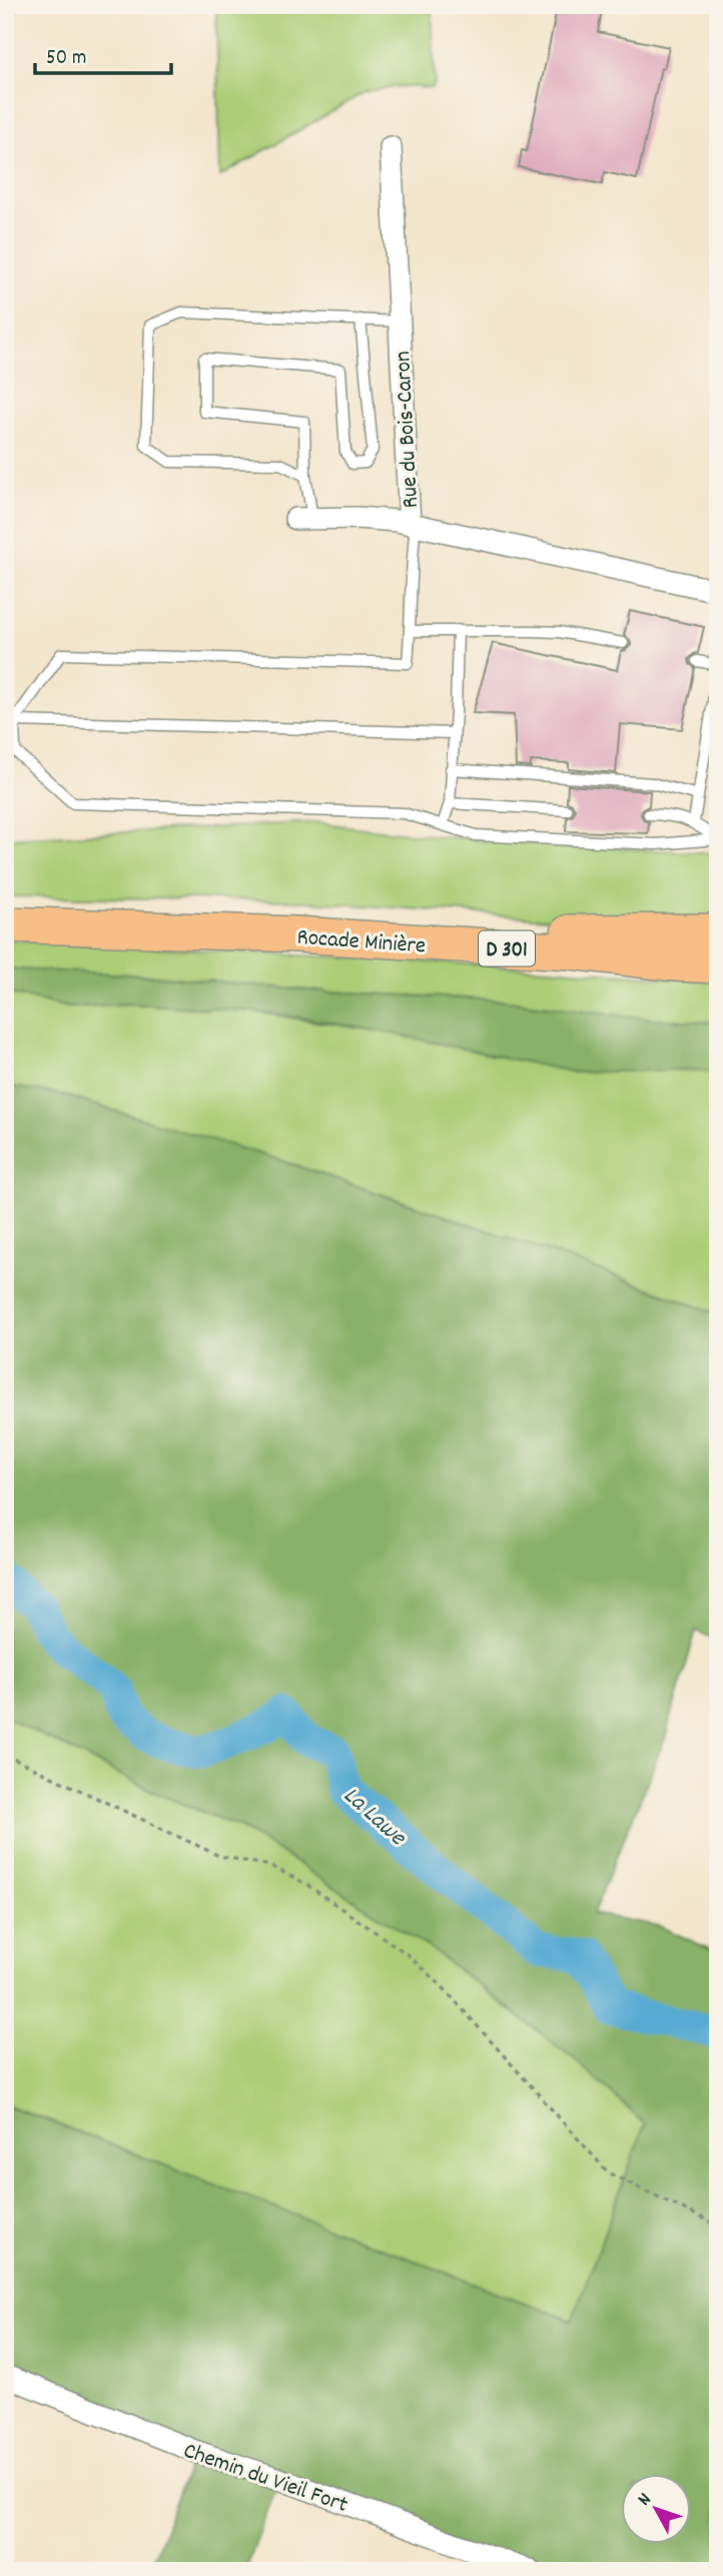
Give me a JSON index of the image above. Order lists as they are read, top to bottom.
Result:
{
  "streets": {
    "highway": ["Rocade Minière", "D 301"],
    "street": ["Rue du Bois-Caron", "Chemin du Vieil Fort"]
  },
  "water": ["La Lawe"],
  "scale_bar": "50 m",
  "north": "top left"
}
